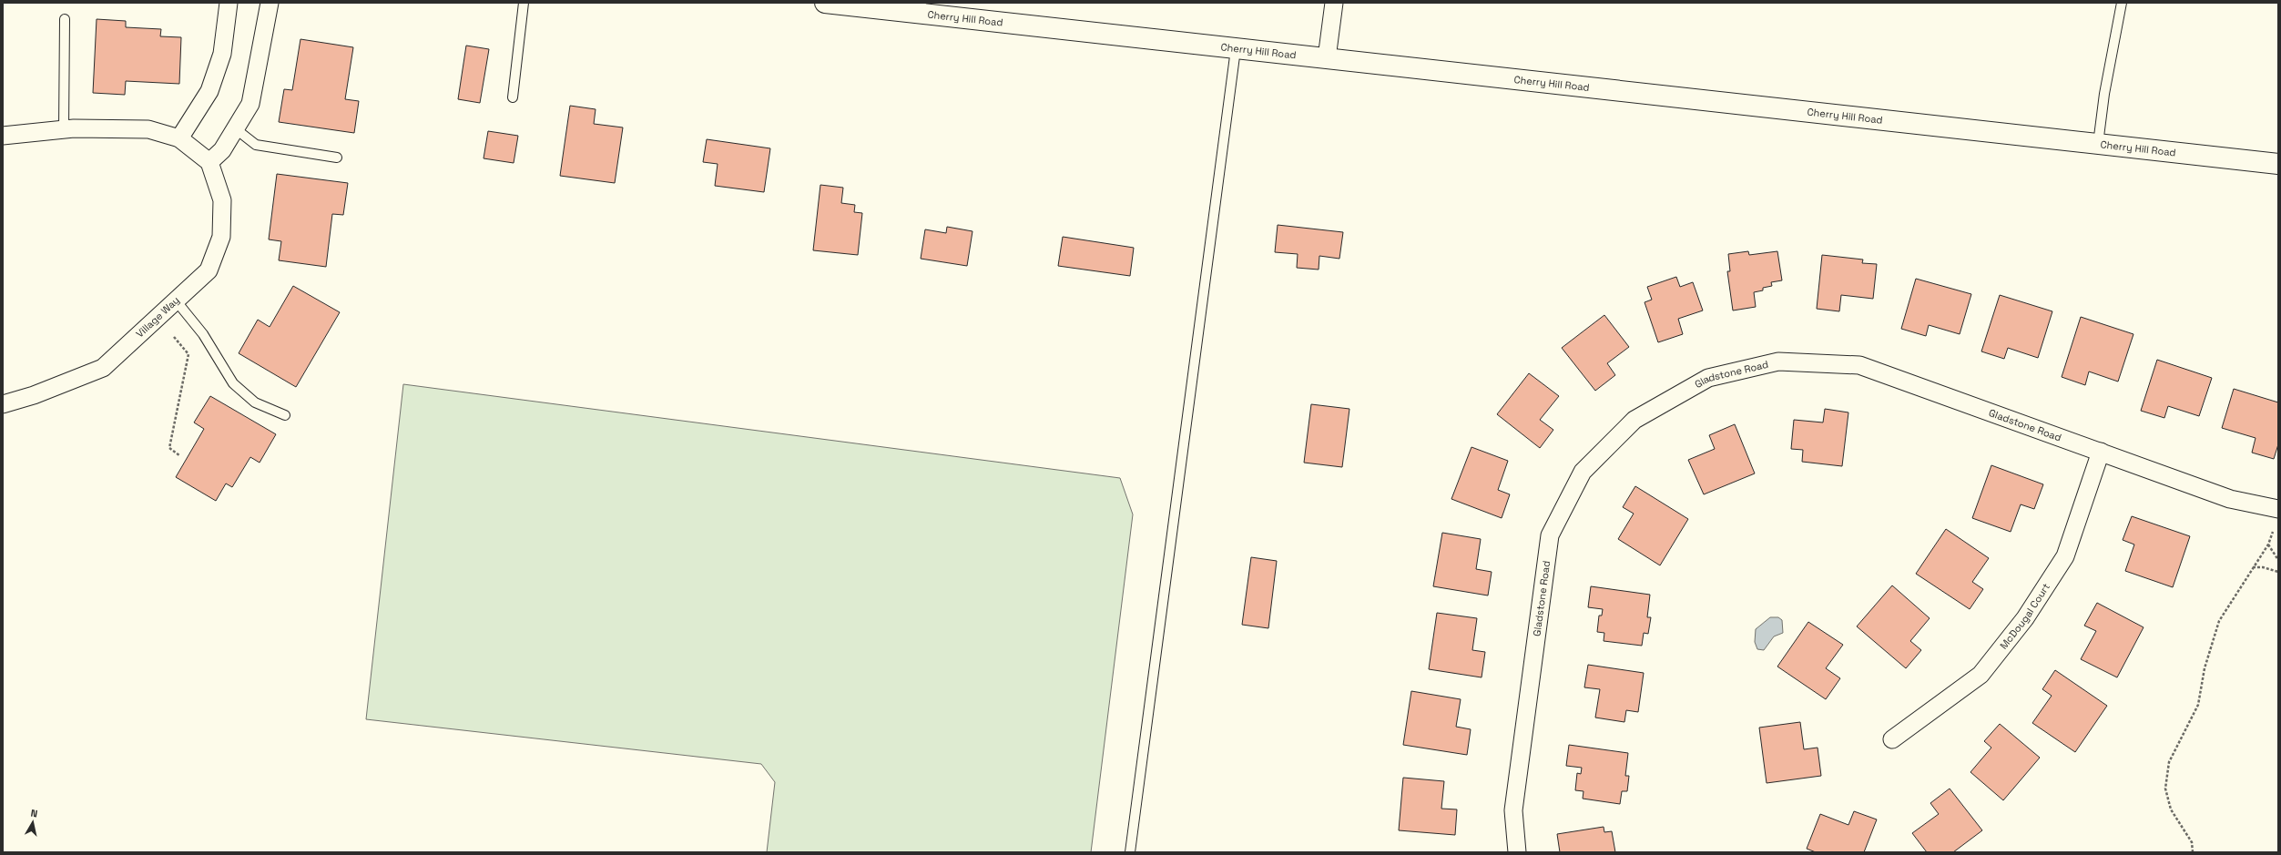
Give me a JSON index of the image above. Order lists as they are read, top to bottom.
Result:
{
  "streets": {
    "main road": ["Cherry Hill Road"],
    "street": ["Village Way", "Gladstone Road", "McDougal Court"]
  },
  "crossings": [
    ["Gladstone Road", "McDougal Court"]
  ],
  "north": "top"
}
